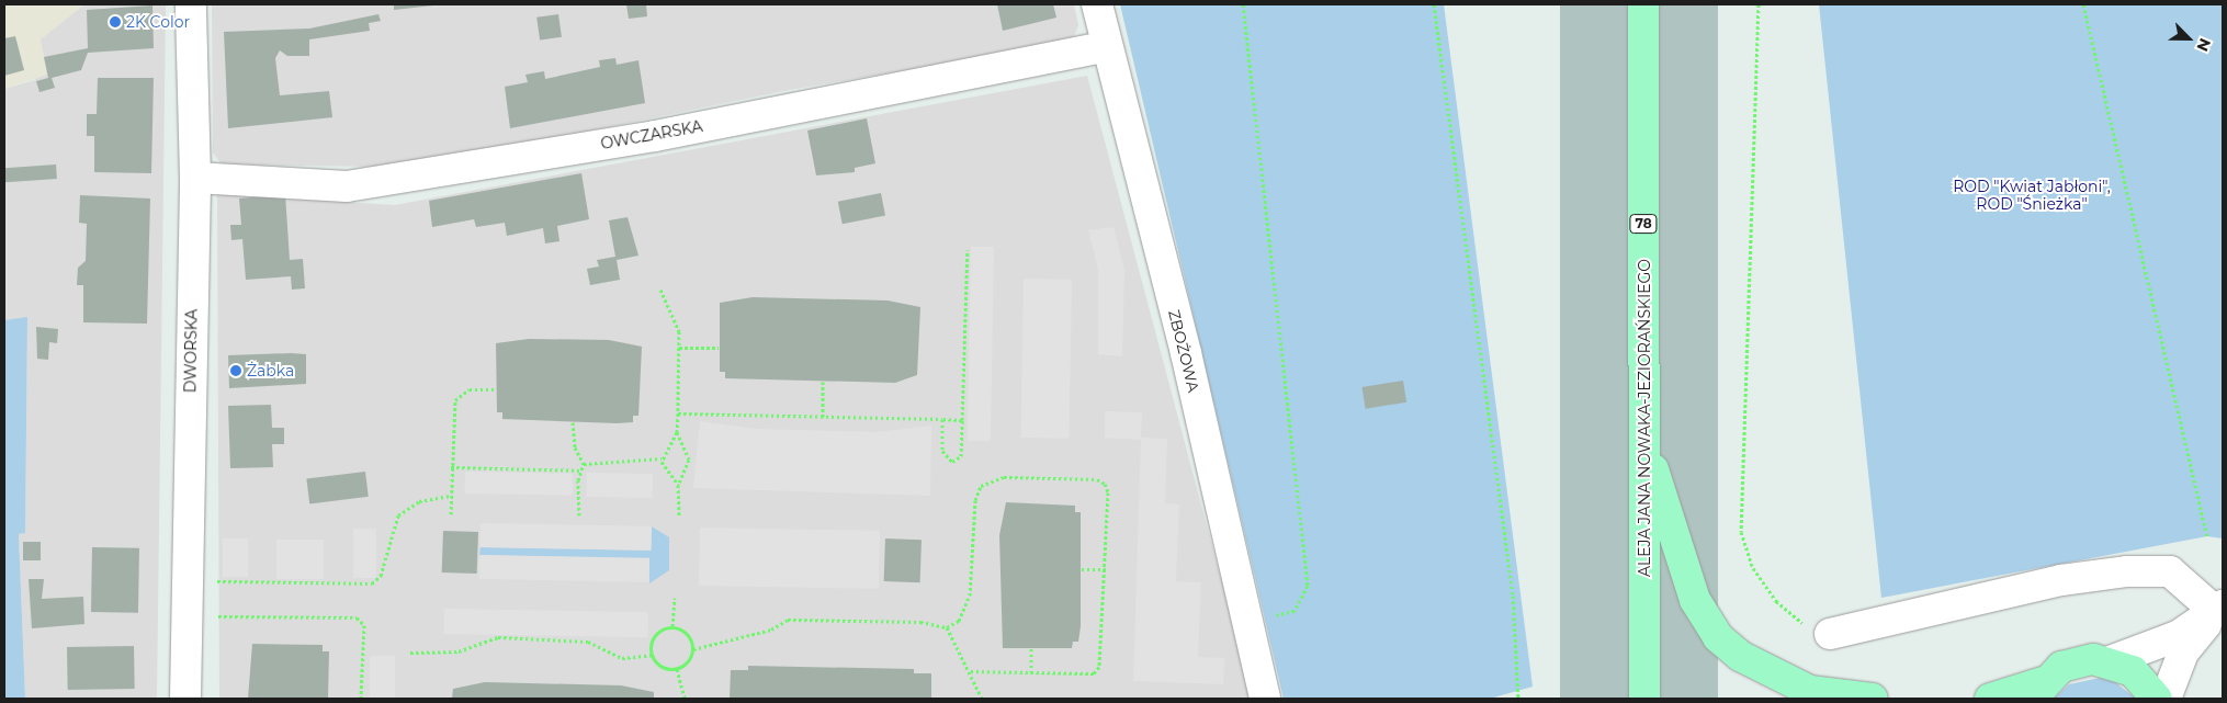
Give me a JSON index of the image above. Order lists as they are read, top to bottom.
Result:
{
  "streets": {
    "main road": ["78", "ALEJA JANA NOWAKA-JEZIORAŃSKIEGO"],
    "street": ["OWCZARSKA", "DWORSKA", "ZBOŻOWA"]
  },
  "crossings": [
    ["OWCZARSKA", "DWORSKA"],
    ["OWCZARSKA", "ZBOŻOWA"]
  ],
  "parks": ["ROD \"Kwiat Jabłoni\", ROD \"Śnieżka\""],
  "places": ["2K Color", "Żabka"],
  "north": "bottom right"
}
